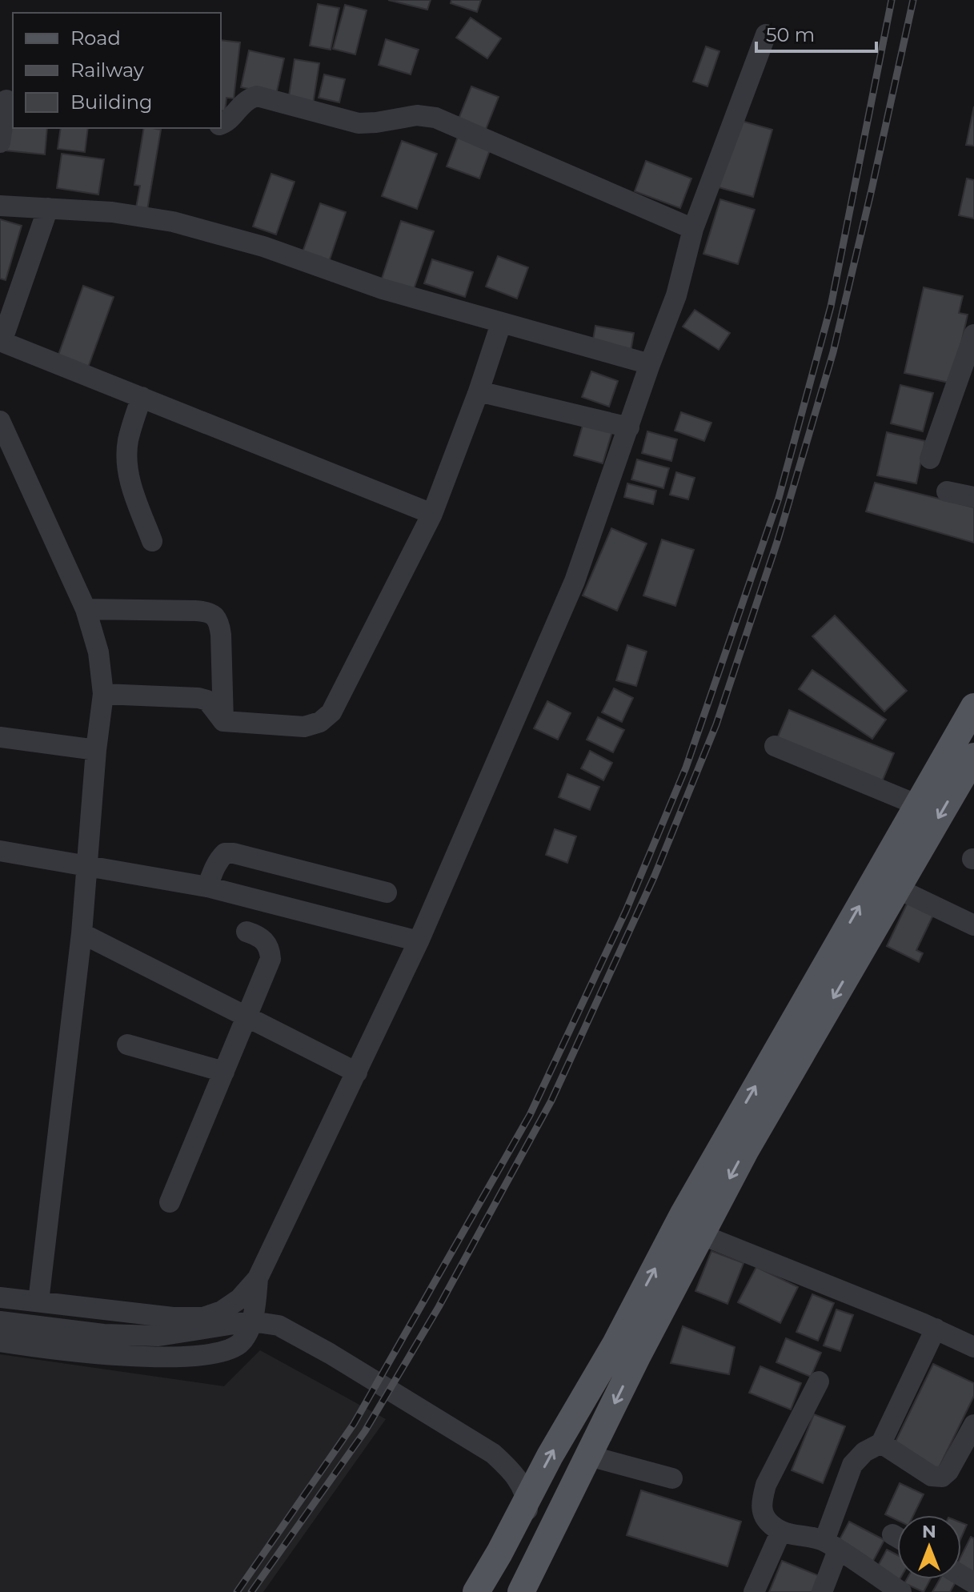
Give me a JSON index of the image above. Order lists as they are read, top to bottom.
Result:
{
  "legend": ["Road", "Railway", "Building"],
  "scale_bar": "50 m",
  "north": "top"
}
